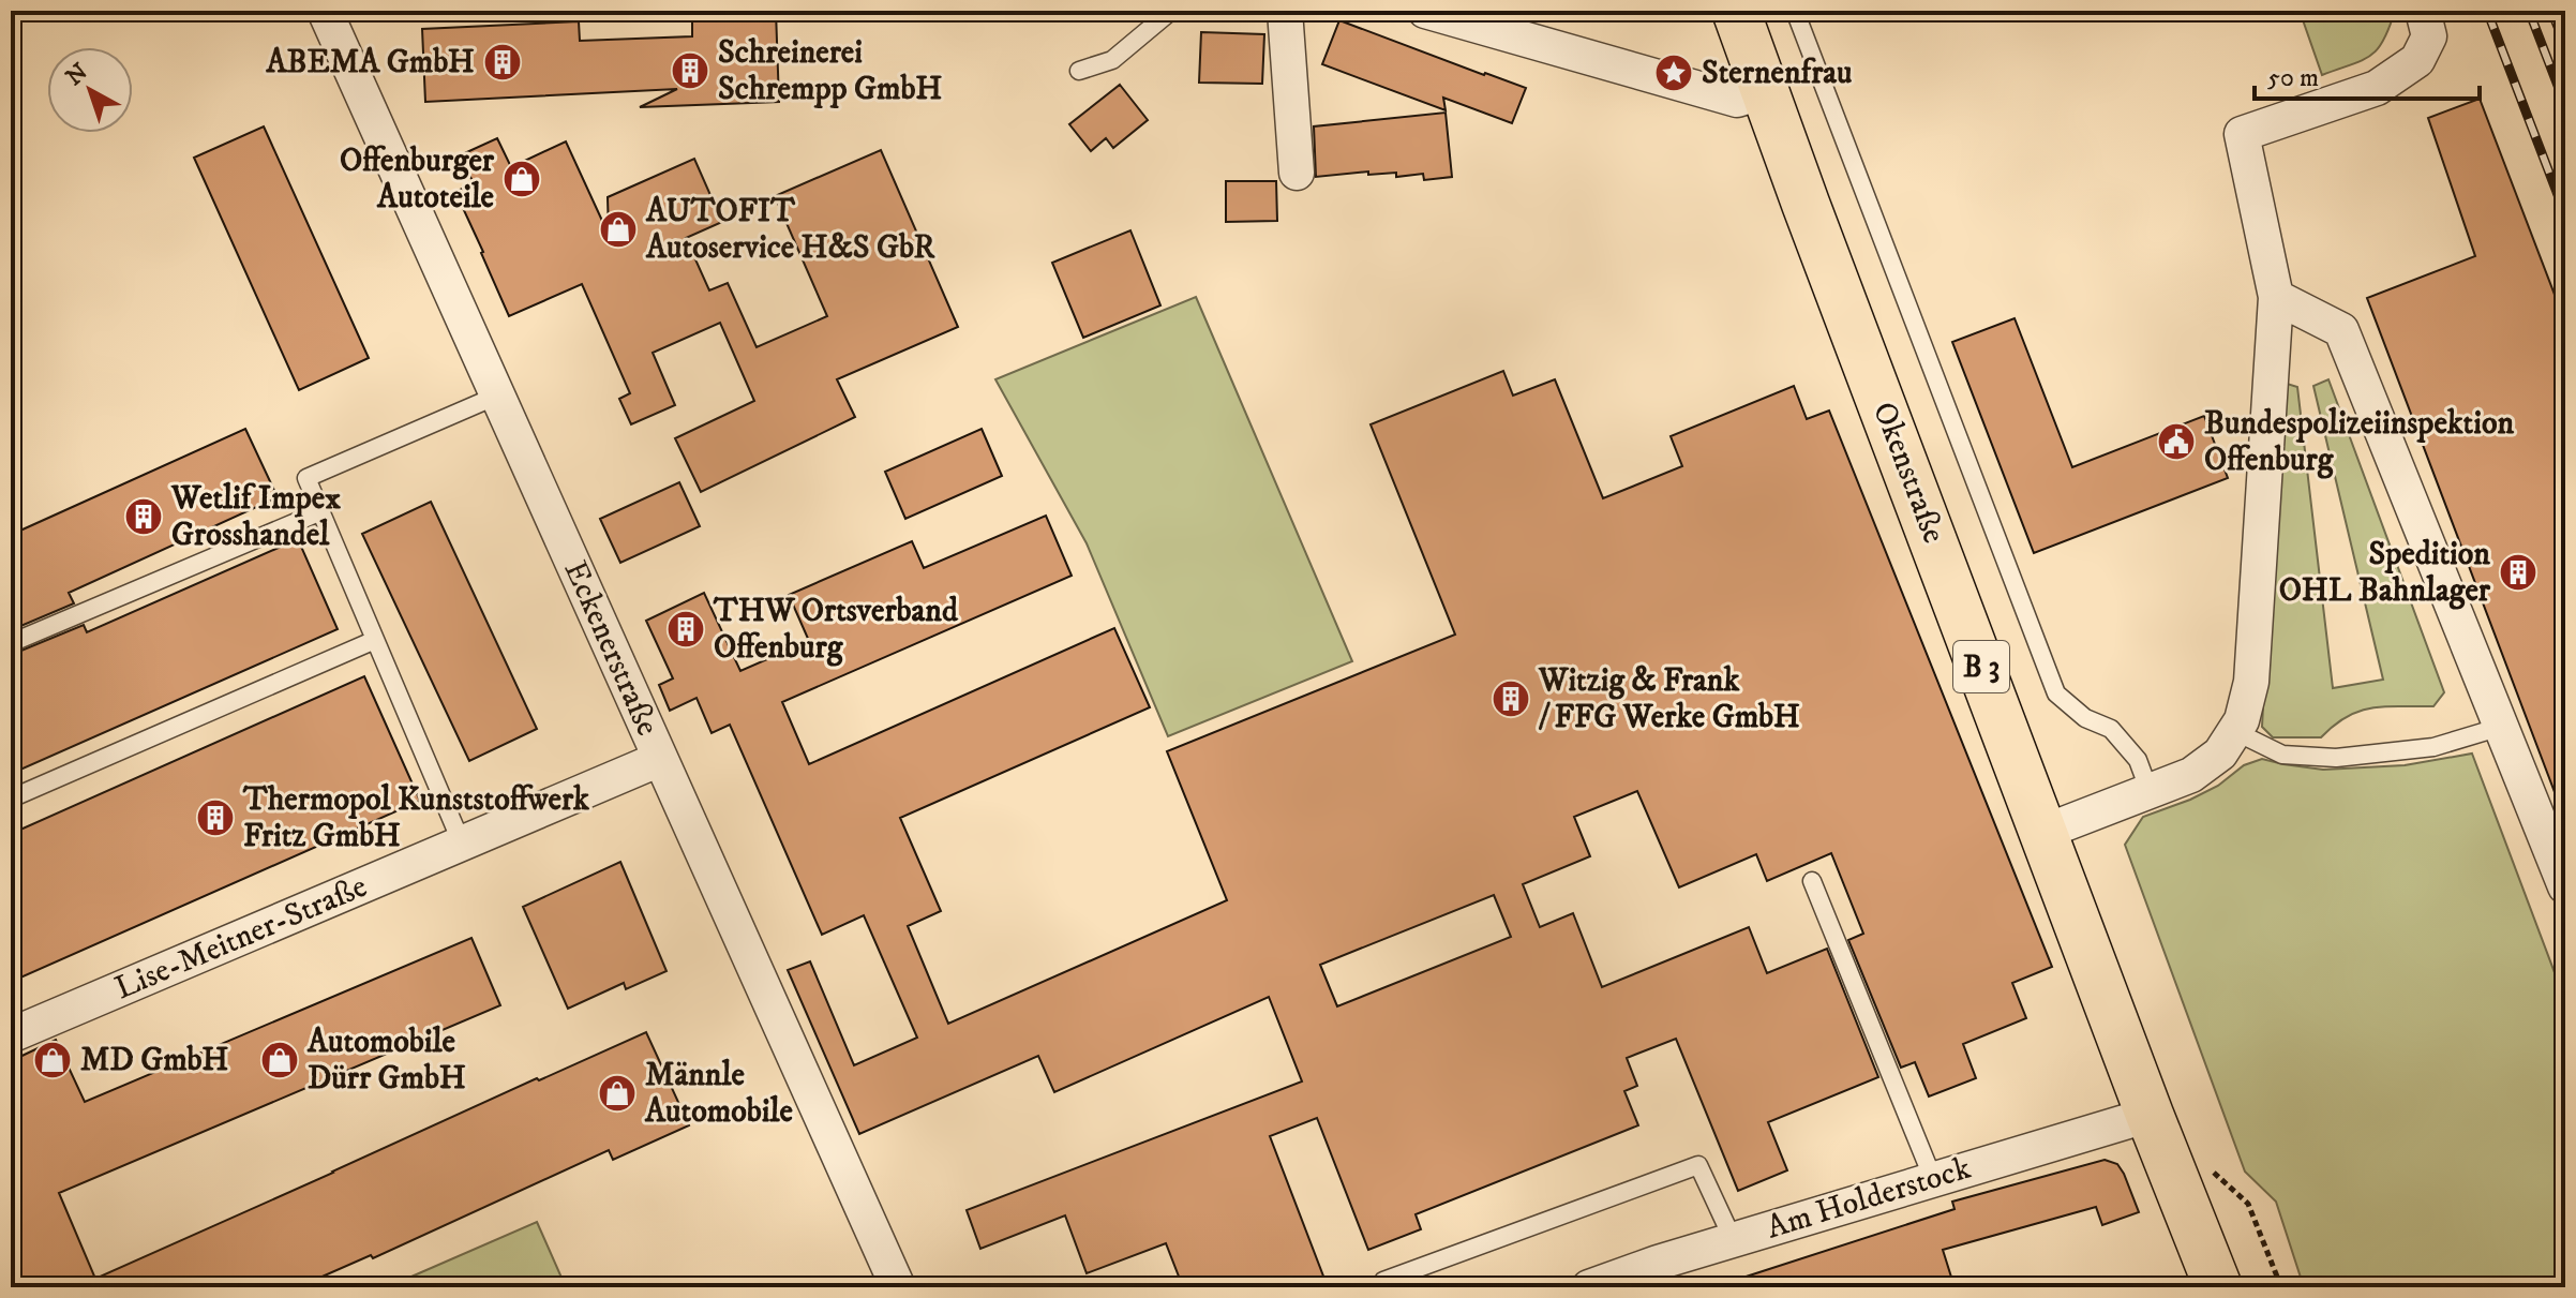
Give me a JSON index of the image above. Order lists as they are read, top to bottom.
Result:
{
  "streets": {
    "main road": ["Okenstraße", "B 3"],
    "street": ["Eckenerstraße", "Lise-Meitner-Straße", "Am Holderstock"]
  },
  "crossings": [
    ["Okenstraße", "B 3"],
    ["Okenstraße", "Am Holderstock"],
    ["Eckenerstraße", "Lise-Meitner-Straße"]
  ],
  "places": {
    "building": [
      "ABEMA GmbH",
      "Schreinerei Schrempp GmbH",
      "Wetlif Impex Grosshandel",
      "Spedition OHL Bahnlager",
      "THW Ortsverband Offenburg",
      "Witzig & Frank / FFG Werke GmbH",
      "Thermopol Kunststoffwerk Fritz GmbH"
    ],
    "place": ["Sternenfrau"],
    "shop": [
      "Offenburger Autoteile",
      "AUTOFIT Autoservice H&S GbR",
      "MD GmbH",
      "Automobile Dürr GmbH",
      "Männle Automobile"
    ],
    "public building": ["Bundespolizeiinspektion Offenburg"]
  },
  "scale_bar": "50 m",
  "north": "top left"
}
